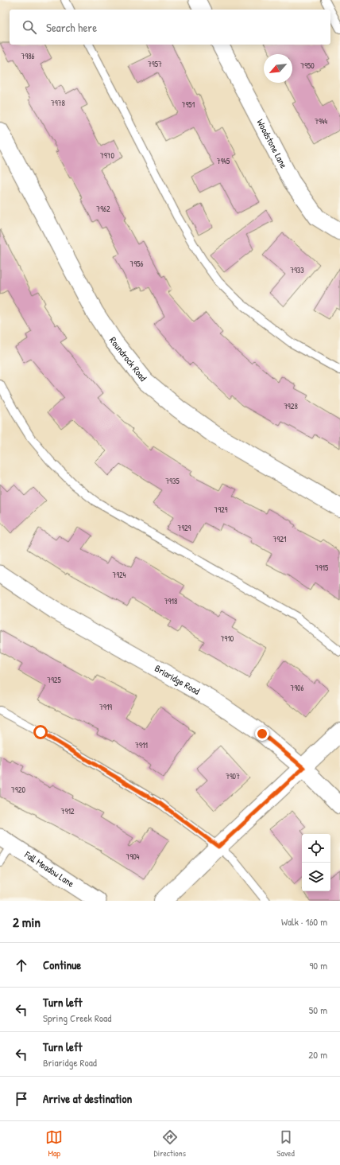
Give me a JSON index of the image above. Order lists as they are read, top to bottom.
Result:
{
  "streets": {
    "street": [
      "Woodstone Lane",
      "Roundrock Road",
      "Briaridge Road",
      "Fall Meadow Lane"
    ]
  },
  "house_numbers": [
    "7986",
    "7957",
    "7950",
    "7978",
    "7951",
    "7944",
    "7970",
    "7945",
    "7962",
    "7956",
    "7933",
    "7928",
    "7935",
    "7929",
    "7929",
    "7921",
    "7915",
    "7924",
    "7918",
    "7910",
    "7925",
    "7906",
    "7919",
    "7911",
    "7907",
    "7920",
    "7912",
    "7904"
  ],
  "north": "bottom left",
  "page": {
    "search": "Search here",
    "heading": ["2 min", "Walk · 160 m"],
    "list": [
      ["Continue", "90 m"],
      ["Turn left", "Spring Creek Road", "50 m"],
      ["Turn left", "Briaridge Road", "20 m"],
      "Arrive at destination"
    ],
    "nav": ["Map", "Directions", "Saved"]
  }
}
